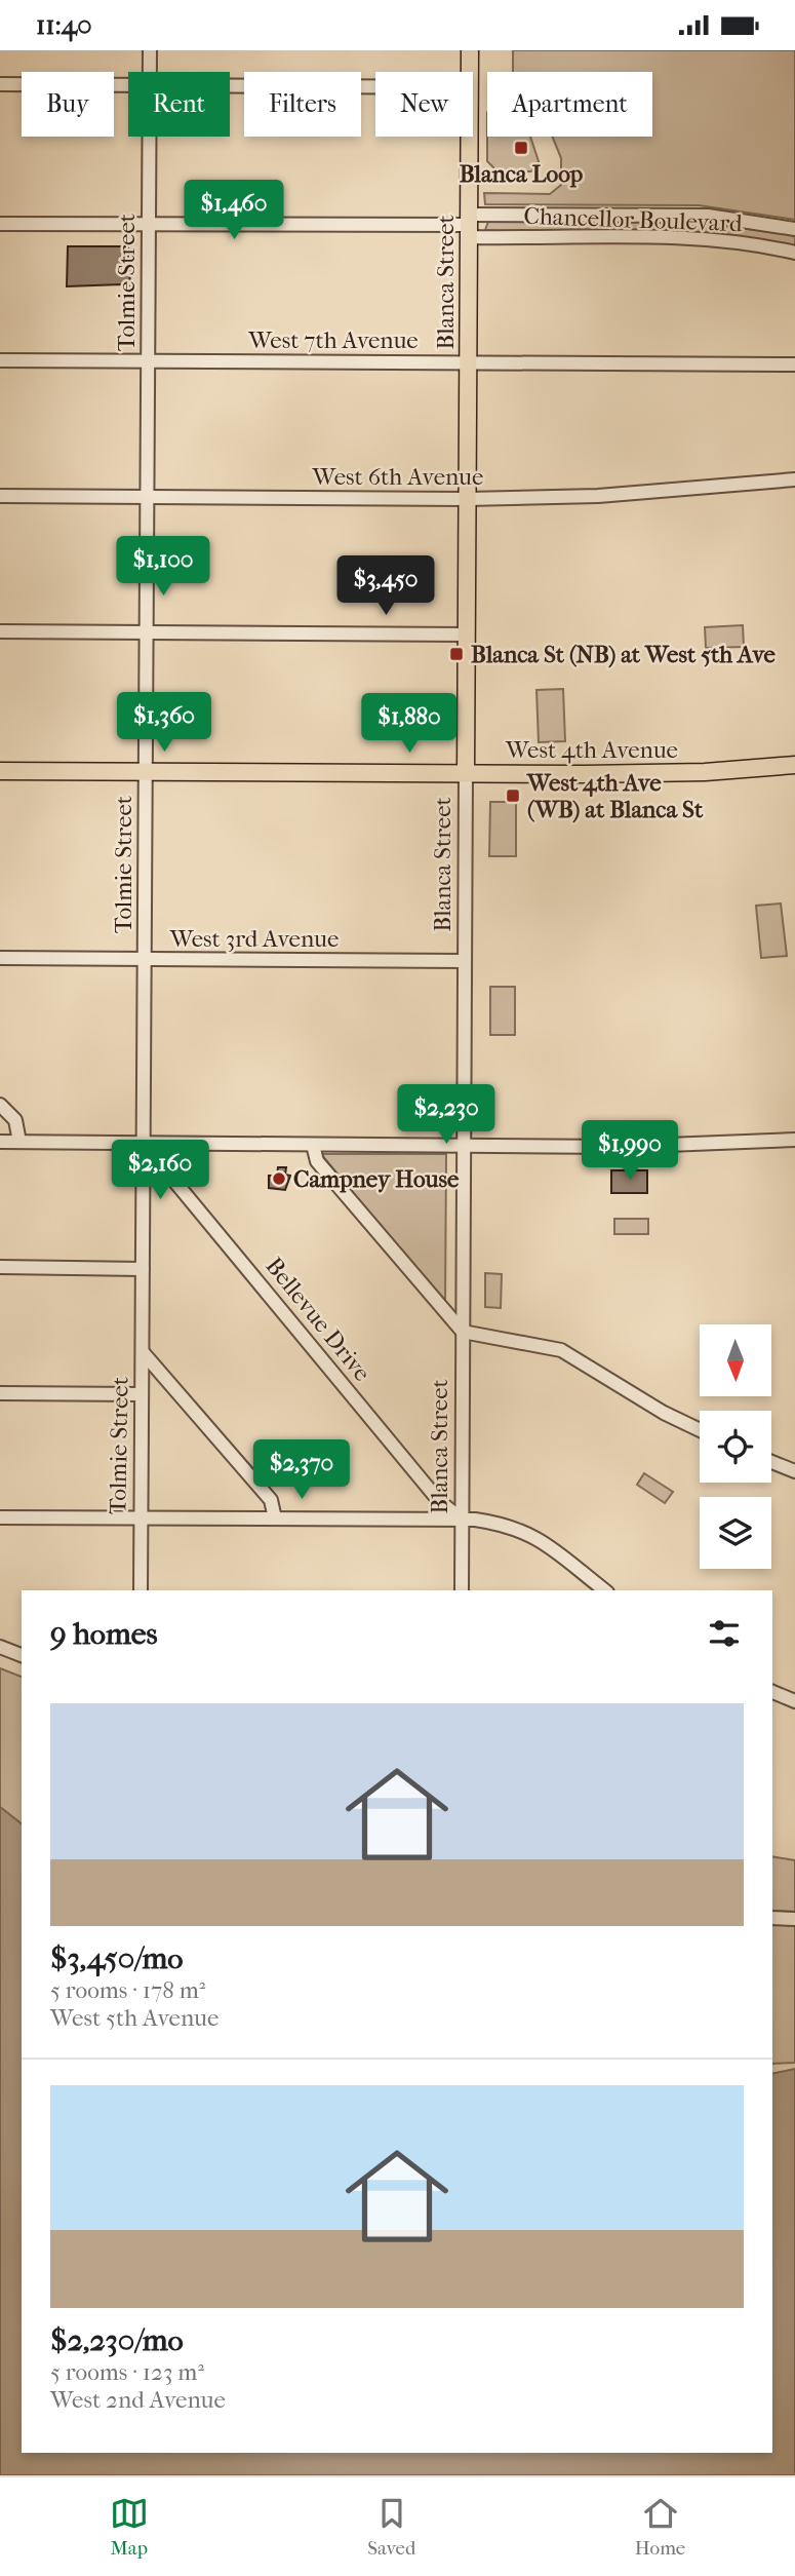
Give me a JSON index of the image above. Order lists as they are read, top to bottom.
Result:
{
  "streets": {
    "main road": ["Blanca Street", "West 4th Avenue"],
    "street": [
      "Chancellor Boulevard",
      "Tolmie Street",
      "West 7th Avenue",
      "West 6th Avenue",
      "West 3rd Avenue",
      "Bellevue Drive"
    ]
  },
  "crossings": [
    ["Chancellor Boulevard", "Blanca Street"],
    ["Tolmie Street", "West 7th Avenue"],
    ["Tolmie Street", "West 6th Avenue"],
    ["Tolmie Street", "West 4th Avenue"],
    ["Tolmie Street", "West 3rd Avenue"],
    ["Tolmie Street", "Bellevue Drive"],
    ["Blanca Street", "West 7th Avenue"],
    ["Blanca Street", "West 6th Avenue"],
    ["Blanca Street", "West 4th Avenue"],
    ["Blanca Street", "West 3rd Avenue"],
    ["Blanca Street", "Bellevue Drive"]
  ],
  "places": {
    "transit": ["Blanca Loop", "Blanca St (NB) at West 5th Ave", "West 4th Ave (WB) at Blanca St"],
    "other": ["Campney House"]
  },
  "north": "bottom",
  "page": {
    "status": "11:40",
    "chip": [
      "Buy",
      "Rent",
      "Filters",
      "New",
      "Apartment"
    ],
    "price": [
      "$1,460",
      "$1,100",
      "$3,450",
      "$1,360",
      "$1,880",
      "$2,230",
      "$1,990",
      "$2,160",
      "$2,370"
    ],
    "heading": "9 homes",
    "list": [
      {
        "name": "$3,450/mo",
        "note": "5 rooms · 178 m² · West 5th Avenue"
      },
      {
        "name": "$2,230/mo",
        "note": "5 rooms · 123 m² · West 2nd Avenue"
      }
    ],
    "tabs": ["Map", "Saved", "Home"]
  }
}
